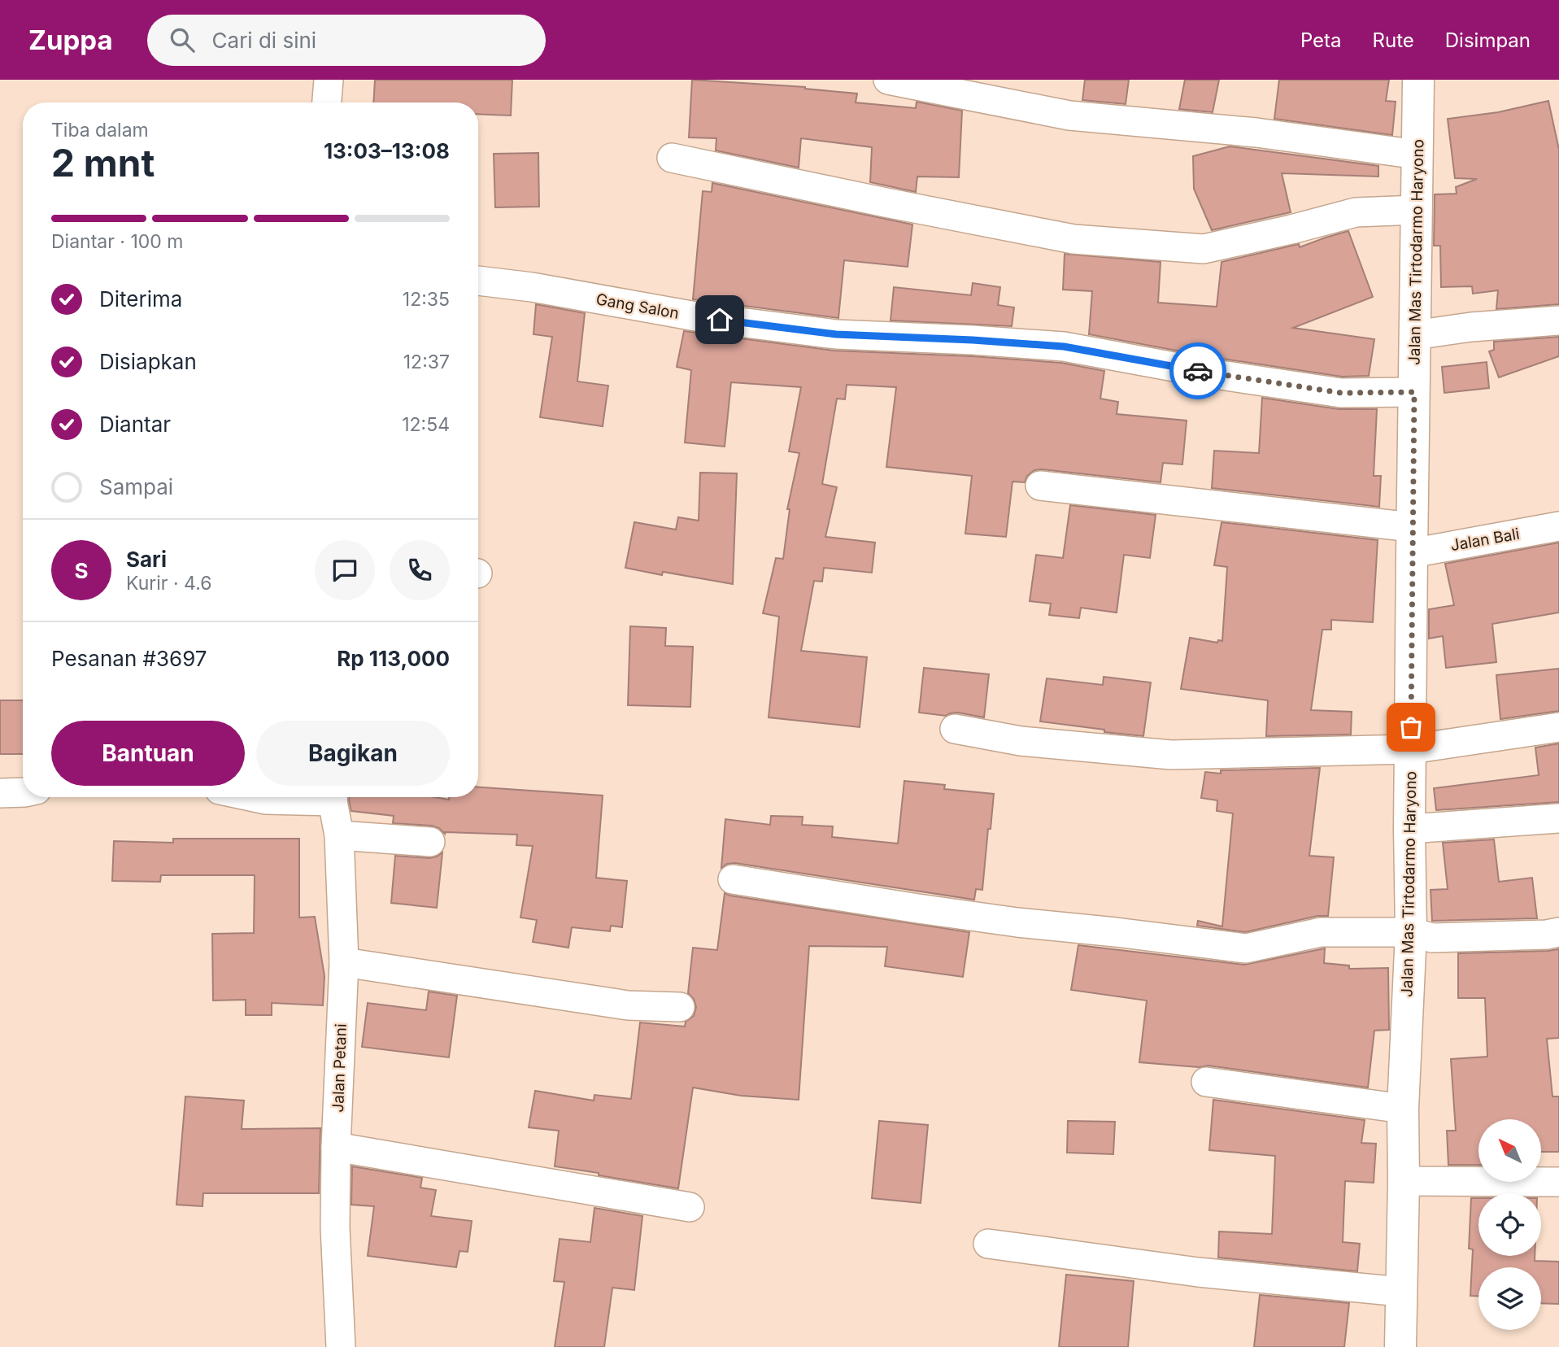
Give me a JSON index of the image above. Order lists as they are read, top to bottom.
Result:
{
  "streets": {
    "street": [
      "Jalan Mas Tirtodarmo Haryono",
      "Gang Salon",
      "Jalan Bali",
      "Jalan Petani"
    ]
  },
  "crossings": [
    ["Jalan Mas Tirtodarmo Haryono", "Gang Salon"],
    ["Jalan Mas Tirtodarmo Haryono", "Jalan Bali"]
  ],
  "north": "top left",
  "page": {
    "header": "Zuppa",
    "search": "Cari di sini",
    "nav": ["Peta", "Rute", "Disimpan"],
    "heading": ["2 mnt", "Tiba dalam", "13:03–13:08"],
    "panel": [
      "Sari",
      "Kurir · 4.6",
      "Pesanan #3697",
      "Rp 113,000"
    ],
    "bar": "Diantar · 100 m",
    "list": [
      ["Diterima", "12:35"],
      ["Disiapkan", "12:37"],
      ["Diantar", "12:54"],
      "Sampai"
    ],
    "round": "S",
    "buttons": ["Bantuan", "Bagikan"]
  }
}
